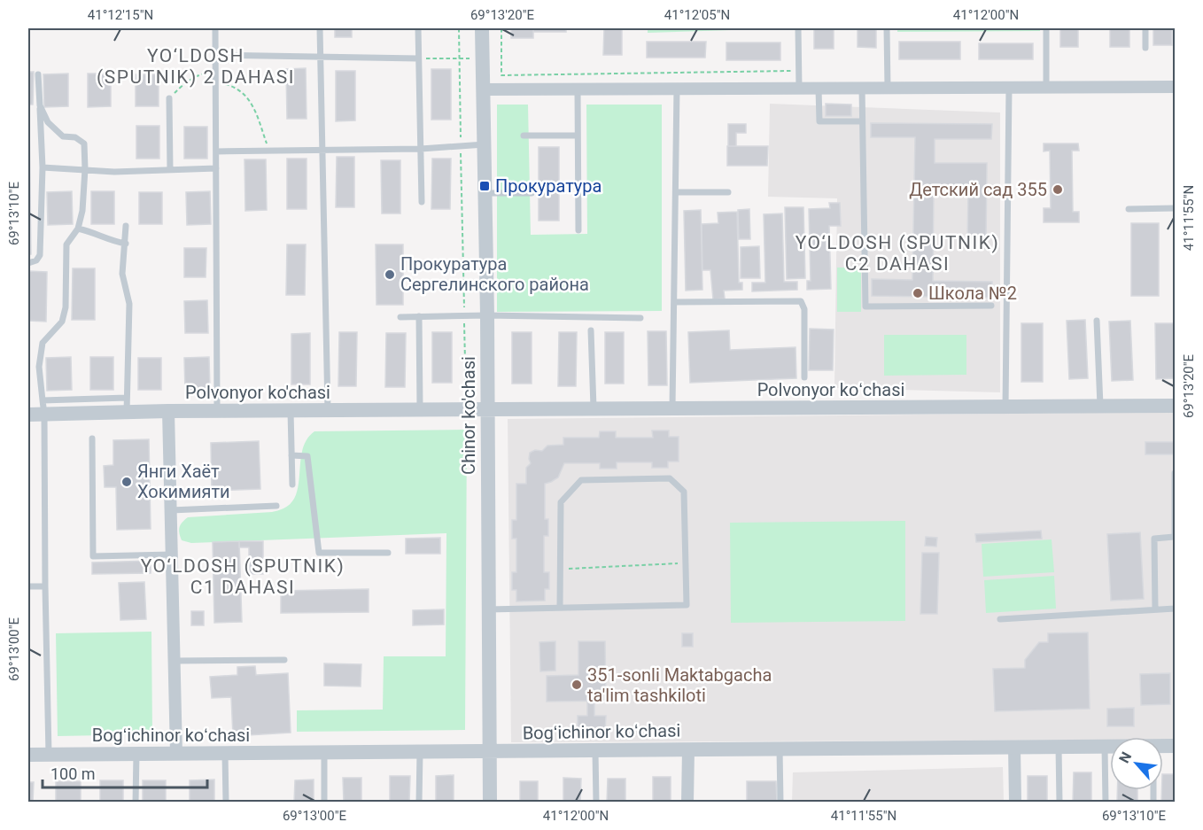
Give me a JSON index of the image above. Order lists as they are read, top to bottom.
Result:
{
  "streets": {
    "street": [
      "Polvonyor koʻchasi",
      "Polvonyor ko'chasi",
      "Chinor ko'chasi",
      "Bogʻichinor koʻchasi"
    ]
  },
  "crossings": [
    ["Polvonyor koʻchasi", "Polvonyor ko'chasi"],
    ["Polvonyor koʻchasi", "Chinor ko'chasi"],
    ["Polvonyor ko'chasi", "Chinor ko'chasi"],
    ["Chinor ko'chasi", "Bogʻichinor koʻchasi"]
  ],
  "districts": ["YO‘LDOSH (SPUTNIK) 2 DAHASI", "YO‘LDOSH (SPUTNIK) C2 DAHASI", "YO‘LDOSH (SPUTNIK) C1 DAHASI"],
  "places": {
    "transit": ["Прокуратура"],
    "other": [
      "Детский сад 355",
      "Прокуратура Сергелинского района",
      "Школа №2",
      "Янги Хаёт Хокимияти",
      "351-sonli Maktabgacha ta'lim tashkiloti"
    ]
  },
  "scale_bar": "100 m",
  "north": "top left",
  "coordinates": [
    "41°12'15\"N",
    "69°13'20\"E",
    "41°12'05\"N",
    "41°12'00\"N",
    "69°13'10\"E",
    "41°11'55\"N",
    "69°13'00\"E"
  ]
}
